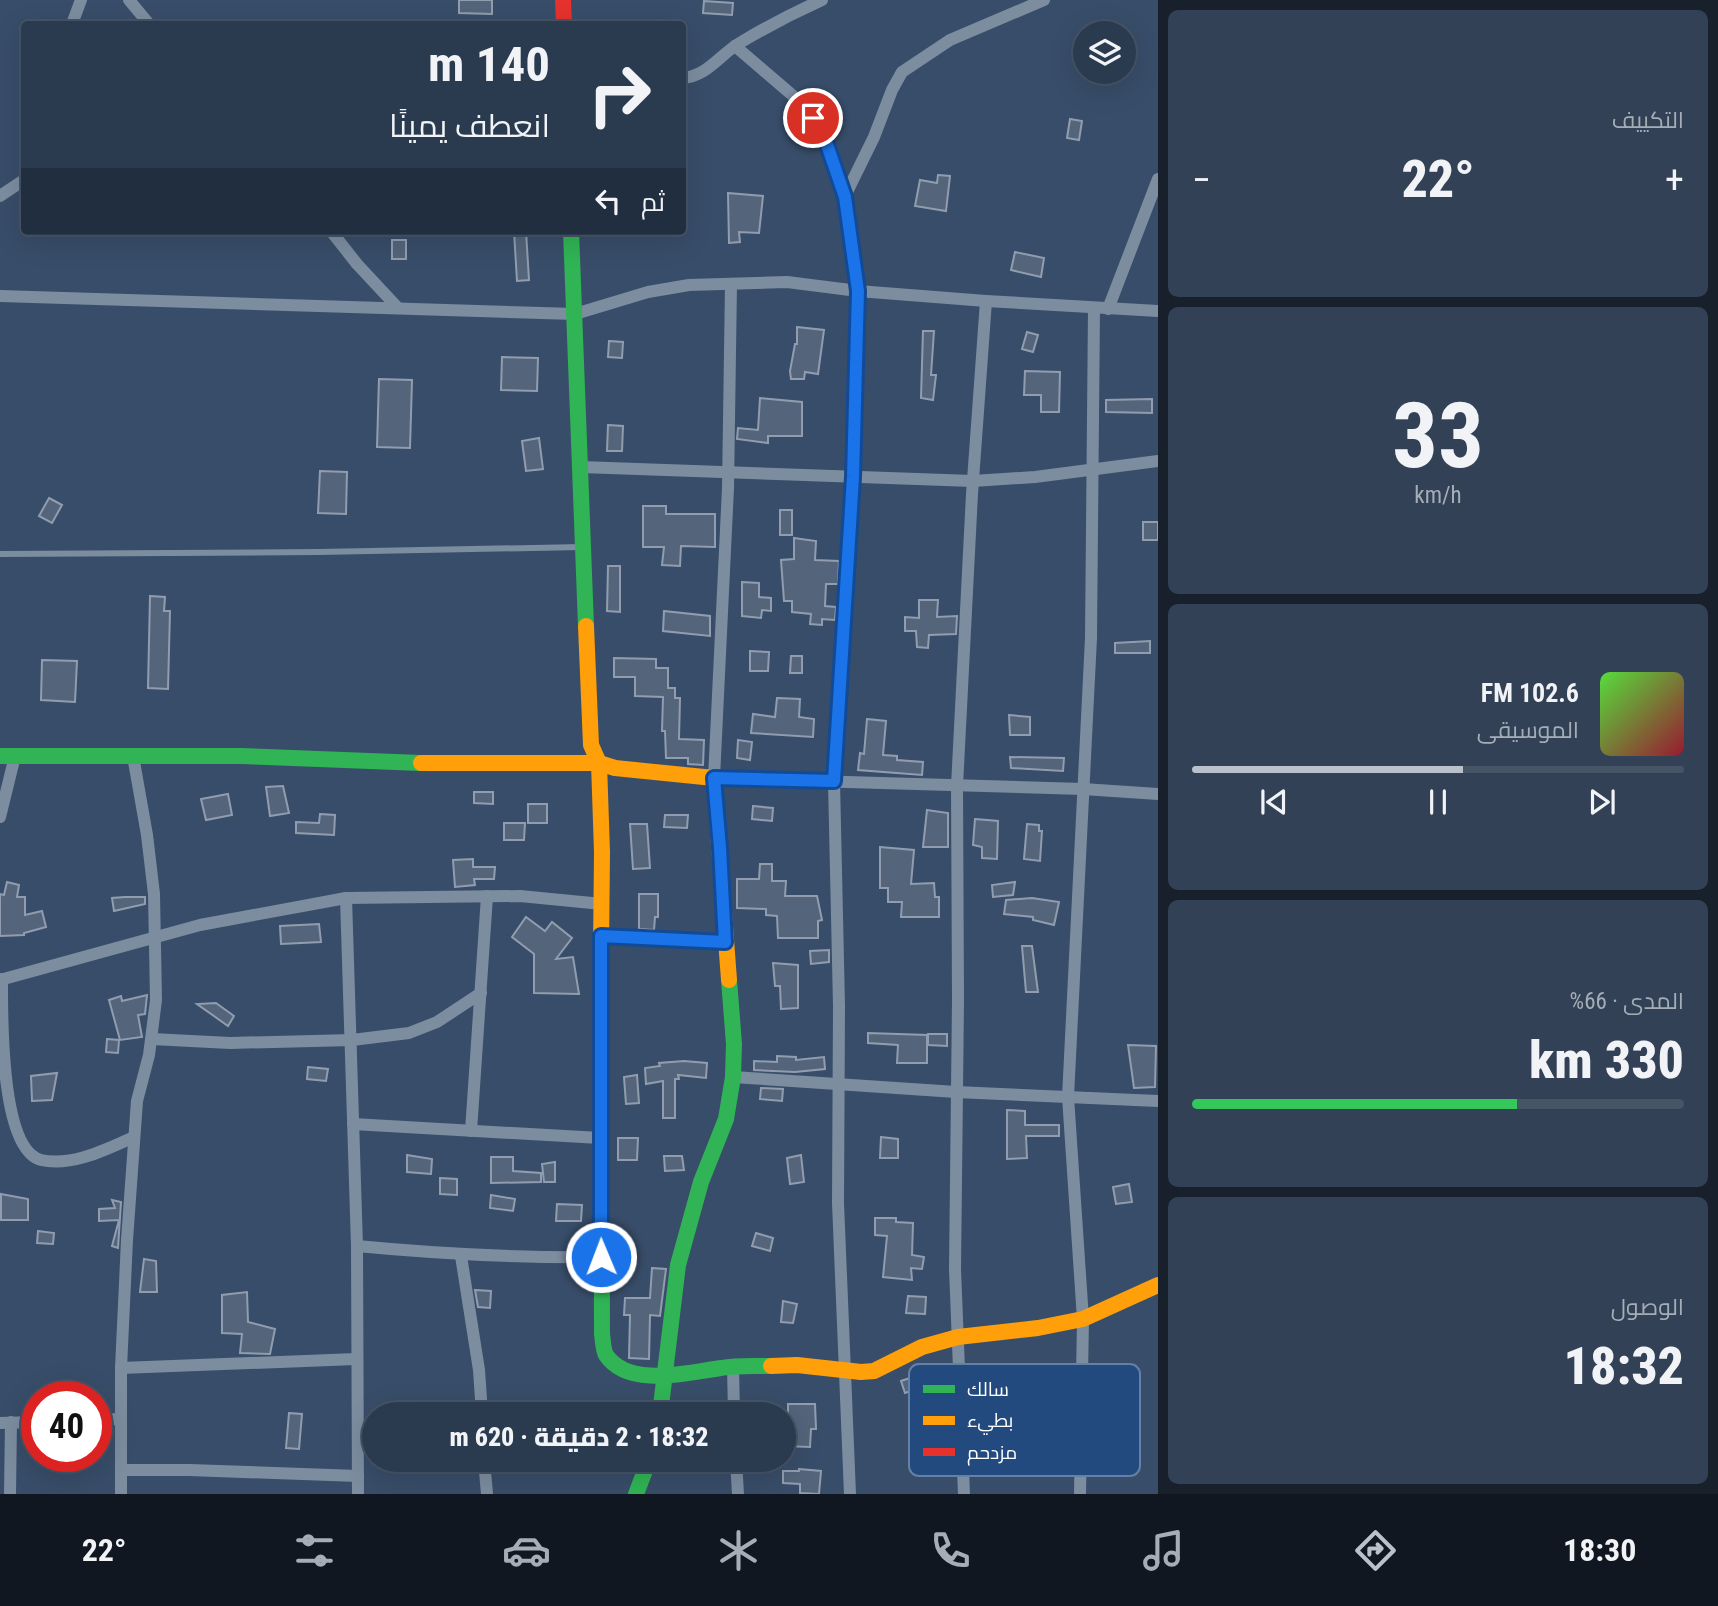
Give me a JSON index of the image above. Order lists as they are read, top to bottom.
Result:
{
  "legend": ["سالك", "بطيء", "مزدحم"],
  "page": {
    "tile": [
      "التكييف",
      ["33", "km/h"],
      ["المدى · 66%", "330 km"],
      ["الوصول", "18:32"]
    ],
    "turn": ["140 m", "انعطف يمينًا"],
    "heat": ["−", "22°", "+"],
    "then": "ثم",
    "song": ["102.6 FM", "الموسيقى"],
    "limit": "40",
    "trip": "18:32 · 2 دقيقة · 620 m",
    "tabs": ["18:30", "22°"]
  }
}
